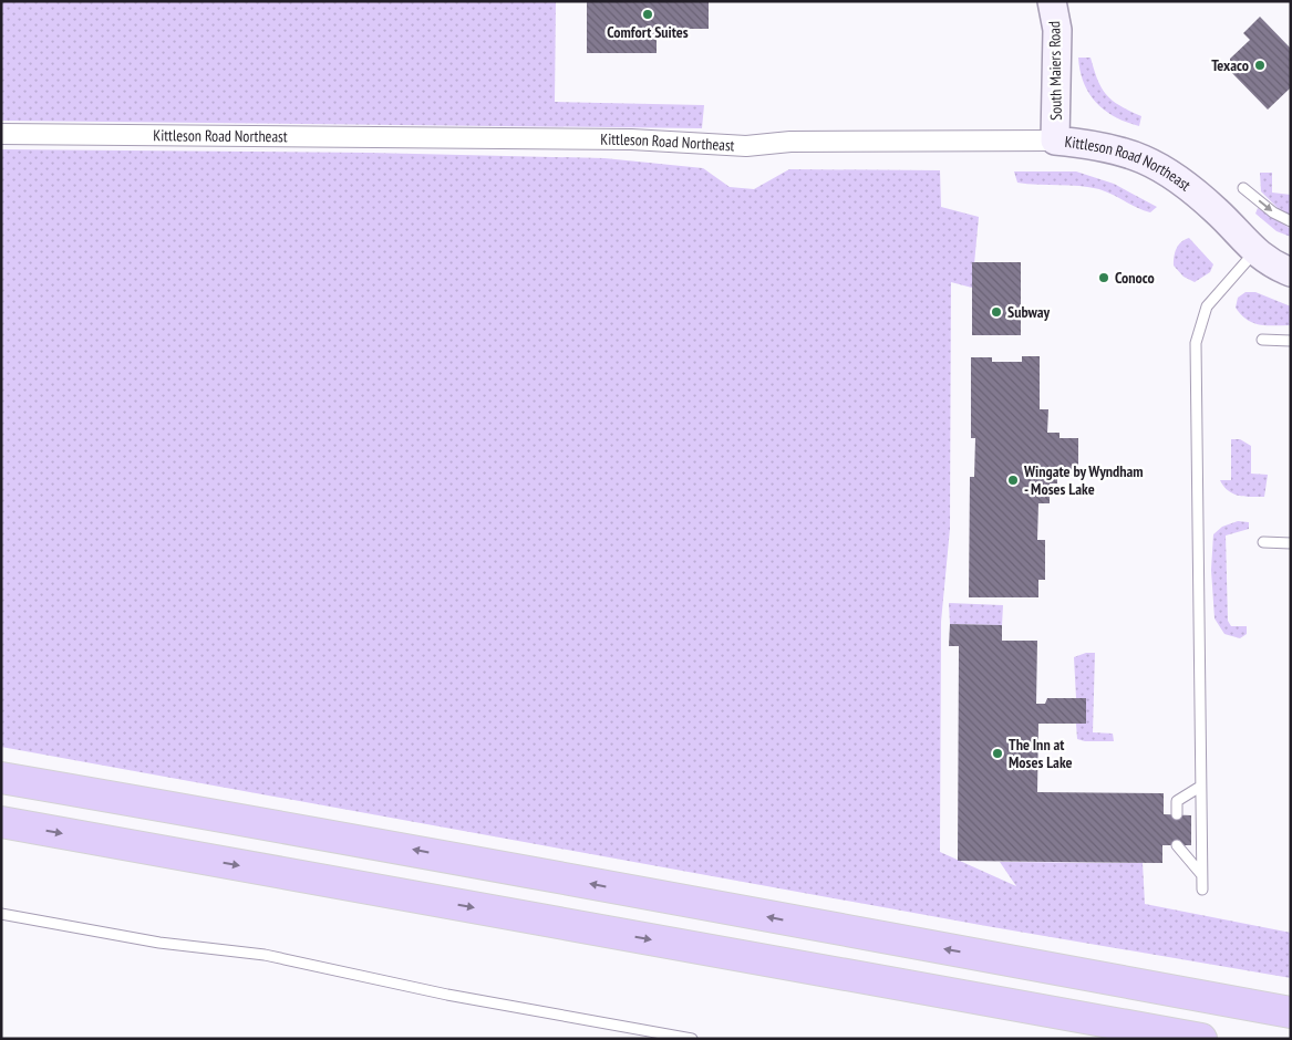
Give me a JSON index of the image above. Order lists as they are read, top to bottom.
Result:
{
  "streets": {
    "street": ["South Maiers Road", "Kittleson Road Northeast"]
  },
  "crossings": [
    ["South Maiers Road", "Kittleson Road Northeast"]
  ],
  "places": [
    "Comfort Suites",
    "Texaco",
    "Conoco",
    "Subway",
    "Wingate by Wyndham - Moses Lake",
    "The Inn at Moses Lake"
  ]
}
